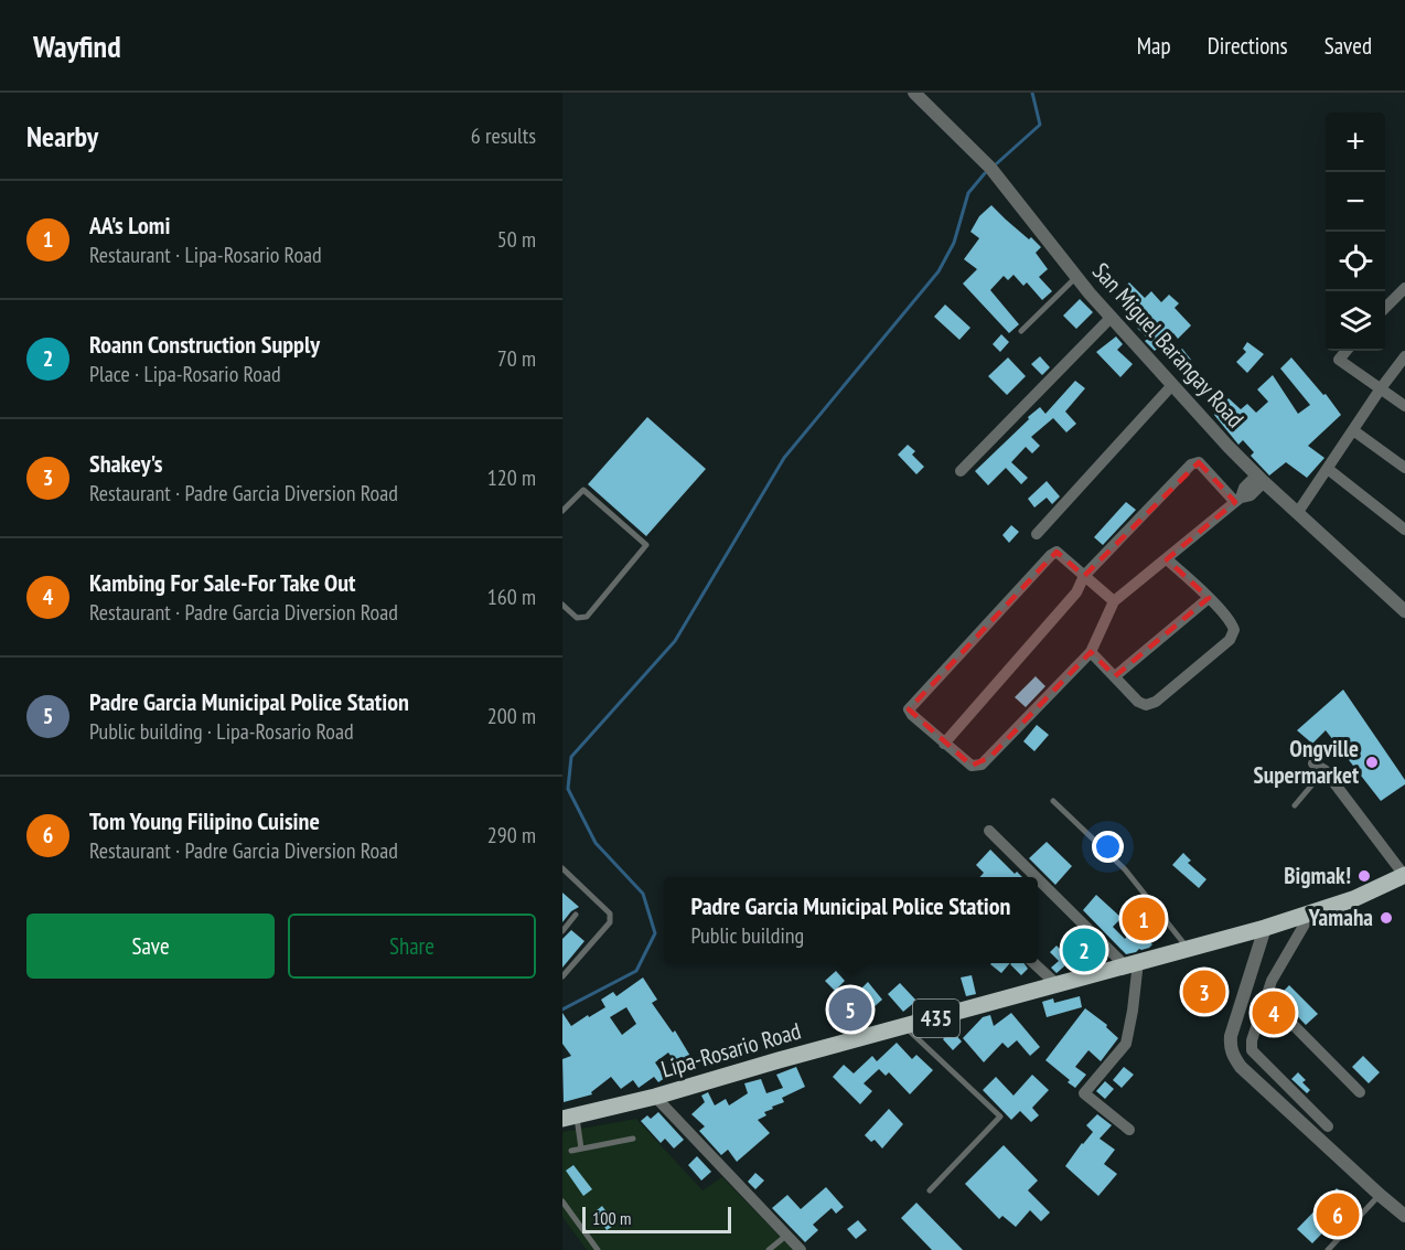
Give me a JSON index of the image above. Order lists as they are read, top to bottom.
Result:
{
  "streets": {
    "main road": ["435", "Lipa-Rosario Road"],
    "street": ["San Miguel Barangay Road"]
  },
  "places": ["Ongville Supermarket", "Bigmak!", "Yamaha"],
  "scale_bar": "100 m",
  "page": {
    "header": "Wayfind",
    "nav": ["Map", "Directions", "Saved"],
    "heading": ["Nearby", "6 results"],
    "map_buttons": ["+", "−"],
    "list": [
      {
        "mark": "1",
        "name": "AA's Lomi",
        "note": "Restaurant · Lipa-Rosario Road",
        "value": "50 m"
      },
      {
        "mark": "2",
        "name": "Roann Construction Supply",
        "note": "Place · Lipa-Rosario Road",
        "value": "70 m"
      },
      {
        "mark": "3",
        "name": "Shakey's",
        "note": "Restaurant · Padre Garcia Diversion Road",
        "value": "120 m"
      },
      {
        "mark": "4",
        "name": "Kambing For Sale-For Take Out",
        "note": "Restaurant · Padre Garcia Diversion Road",
        "value": "160 m"
      },
      {
        "mark": "5",
        "name": "Padre Garcia Municipal Police Station",
        "note": "Public building · Lipa-Rosario Road",
        "value": "200 m"
      },
      {
        "mark": "6",
        "name": "Tom Young Filipino Cuisine",
        "note": "Restaurant · Padre Garcia Diversion Road",
        "value": "290 m"
      }
    ],
    "popup": ["Padre Garcia Municipal Police Station", "Public building"],
    "buttons": ["Save", "Share"],
    "pins": [
      "1",
      "2",
      "3",
      "5",
      "4",
      "6"
    ],
    "scale": "100 m"
  }
}
